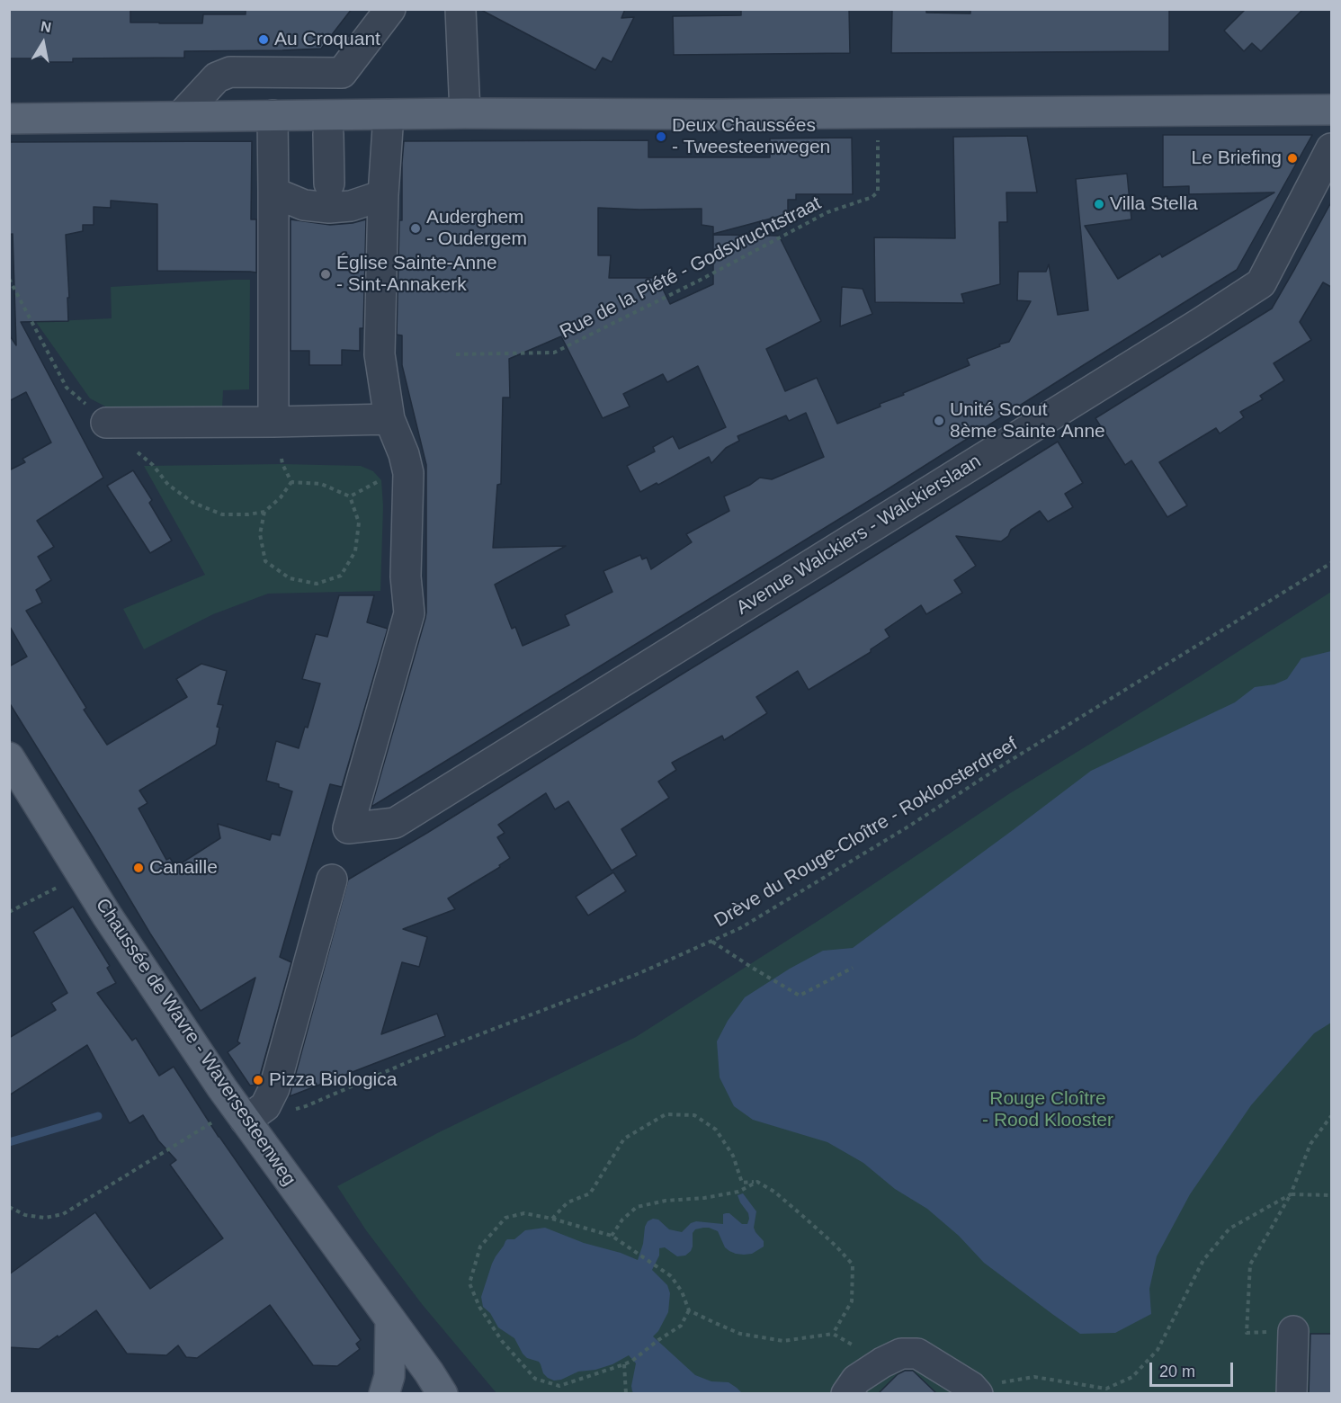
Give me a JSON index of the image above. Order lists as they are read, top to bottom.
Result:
{
  "streets": {
    "main road": ["Chaussée de Wavre - Waversesteenweg"],
    "street": ["Avenue Walckiers - Walckierslaan"],
    "path": ["Rue de la Piété - Godsvruchtstraat", "Drève du Rouge-Cloître - Rokloosterdreef"]
  },
  "crossings": [
    ["Drève du Rouge-Cloître - Rokloosterdreef", "Chaussée de Wavre - Waversesteenweg"]
  ],
  "parks": ["Rouge Cloître - Rood Klooster"],
  "places": [
    "Au Croquant",
    "Deux Chaussées - Tweesteenwegen",
    "Le Briefing",
    "Villa Stella",
    "Auderghem - Oudergem",
    "Église Sainte-Anne - Sint-Annakerk",
    "Unité Scout 8ème Sainte Anne",
    "Canaille",
    "Pizza Biologica"
  ],
  "scale_bar": "20 m",
  "north": "top"
}
